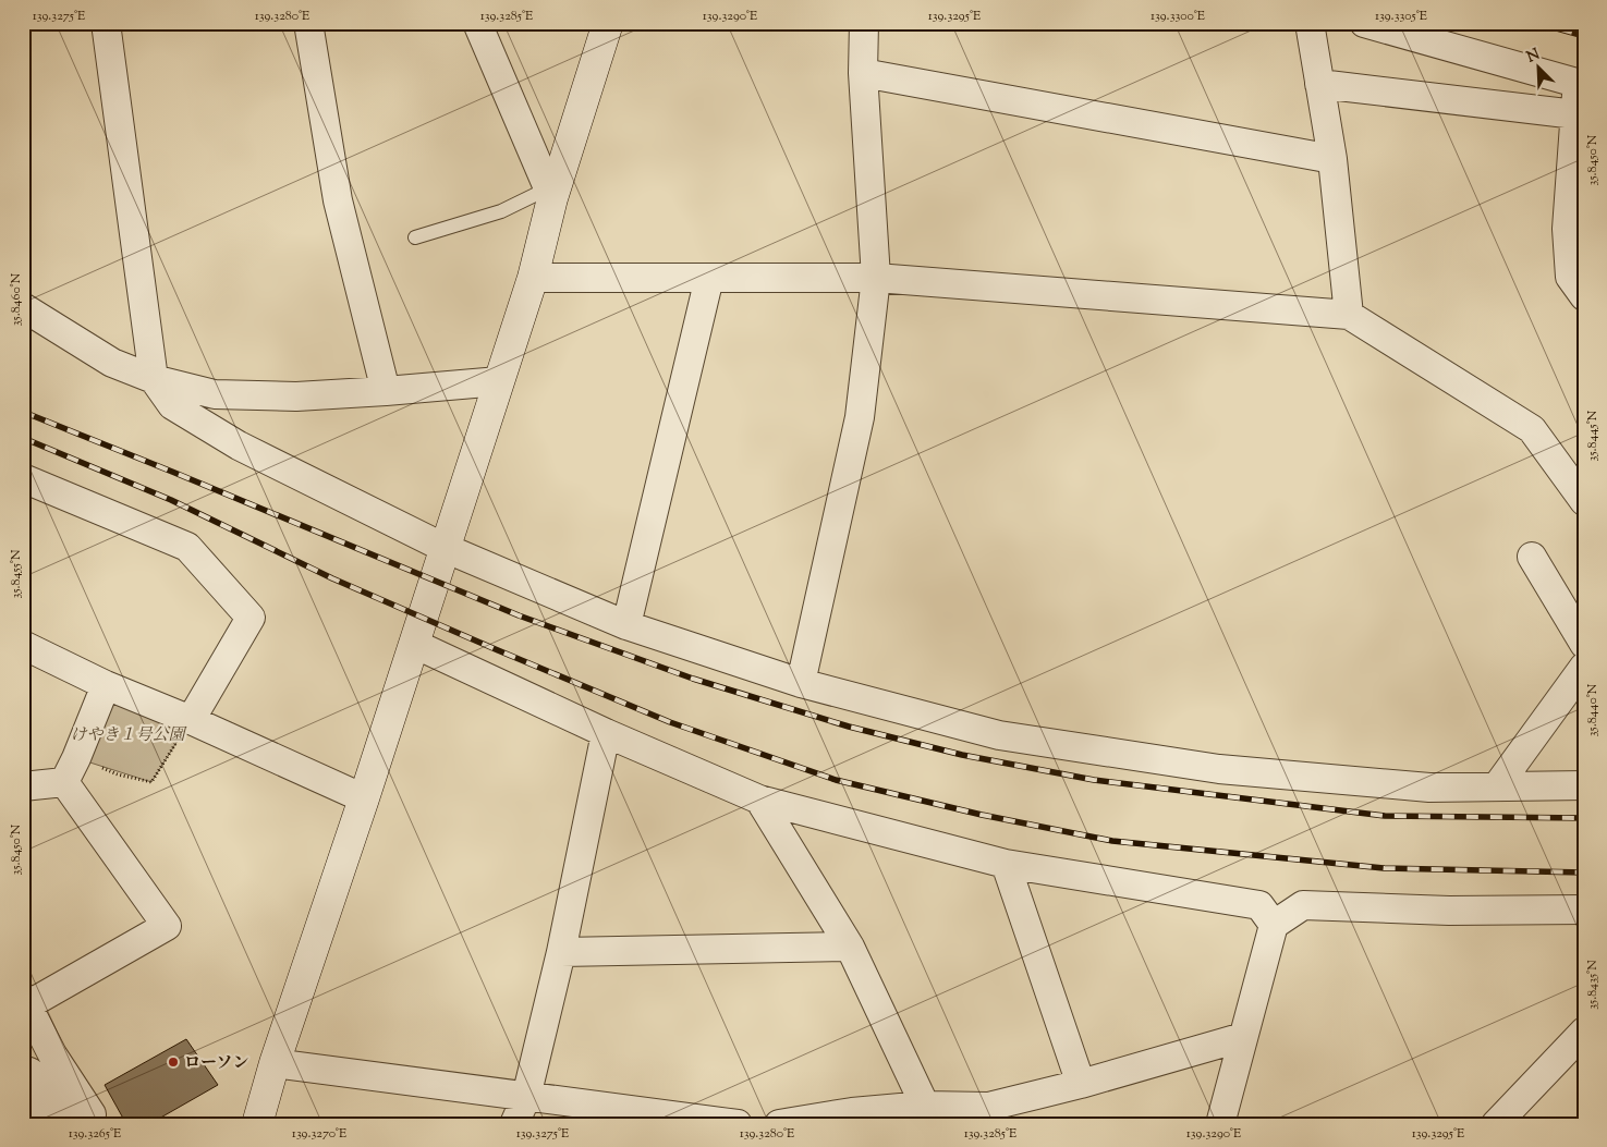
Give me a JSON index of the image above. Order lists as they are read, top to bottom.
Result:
{
  "parks": ["けやき１号公園"],
  "places": ["ローソン"],
  "north": "top left",
  "coordinates": [
    "139.3275°E",
    "139.3280°E",
    "139.3285°E",
    "139.3290°E",
    "139.3295°E",
    "139.3300°E",
    "139.3305°E",
    "35.8450°N",
    "35.8460°N",
    "35.8445°N",
    "35.8455°N",
    "35.8440°N",
    "35.8435°N",
    "139.3265°E",
    "139.3270°E"
  ]
}
